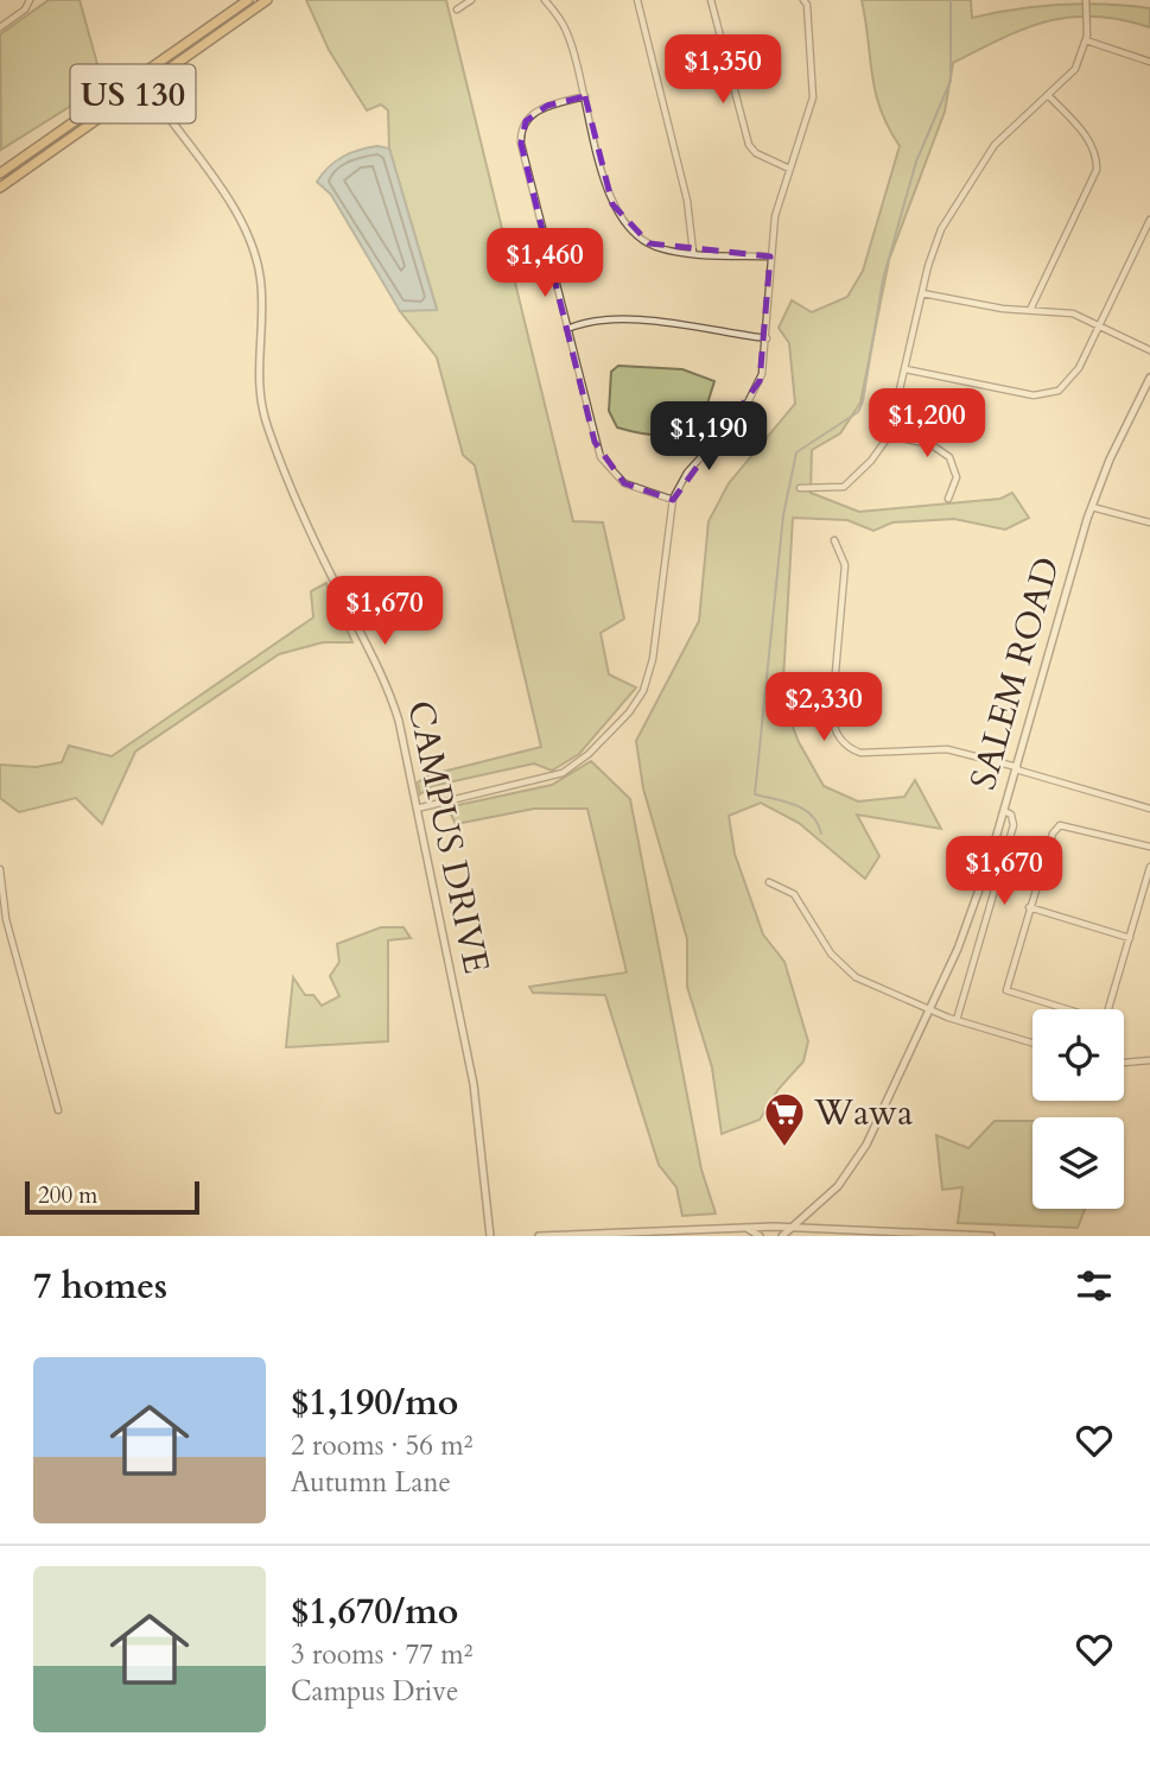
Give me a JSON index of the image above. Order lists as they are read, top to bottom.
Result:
{
  "streets": {
    "highway": ["US 130"],
    "street": ["SALEM ROAD", "CAMPUS DRIVE"]
  },
  "places": {
    "supermarket": ["Wawa"]
  },
  "scale_bar": "200 m",
  "page": {
    "price": [
      "$1,350",
      "$1,460",
      "$1,200",
      "$1,190",
      "$1,670",
      "$2,330",
      "$1,670"
    ],
    "scale": "200 m",
    "heading": "7 homes",
    "list": [
      {
        "name": "$1,190/mo",
        "note": "2 rooms · 56 m² · Autumn Lane"
      },
      {
        "name": "$1,670/mo",
        "note": "3 rooms · 77 m² · Campus Drive"
      }
    ]
  }
}
